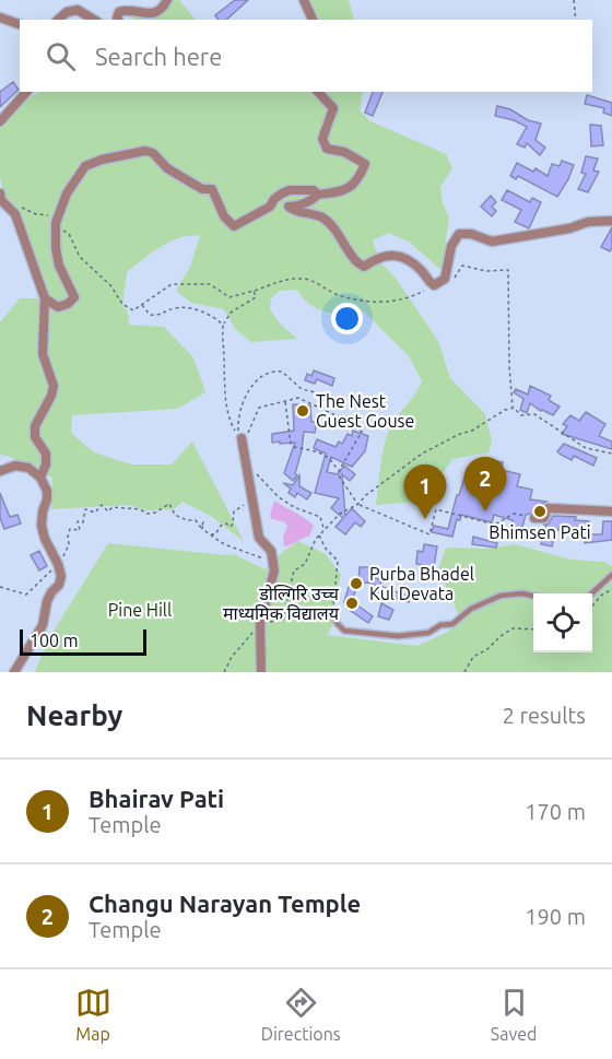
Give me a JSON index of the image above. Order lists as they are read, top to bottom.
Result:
{
  "parks": ["Pine Hill"],
  "places": [
    "The Nest Guest Gouse",
    "Bhimsen Pati",
    "Purba Bhadel Kul Devata",
    "डोल्गिरि उच्च माध्यमिक विद्यालय"
  ],
  "scale_bar": "100 m",
  "page": {
    "search": "Search here",
    "pins": ["2", "1"],
    "scale": "100 m",
    "heading": ["Nearby", "2 results"],
    "list": [
      {
        "mark": "1",
        "name": "Bhairav Pati",
        "note": "Temple",
        "value": "170 m"
      },
      {
        "mark": "2",
        "name": "Changu Narayan Temple",
        "note": "Temple",
        "value": "190 m"
      }
    ],
    "nav": ["Map", "Directions", "Saved"]
  }
}
